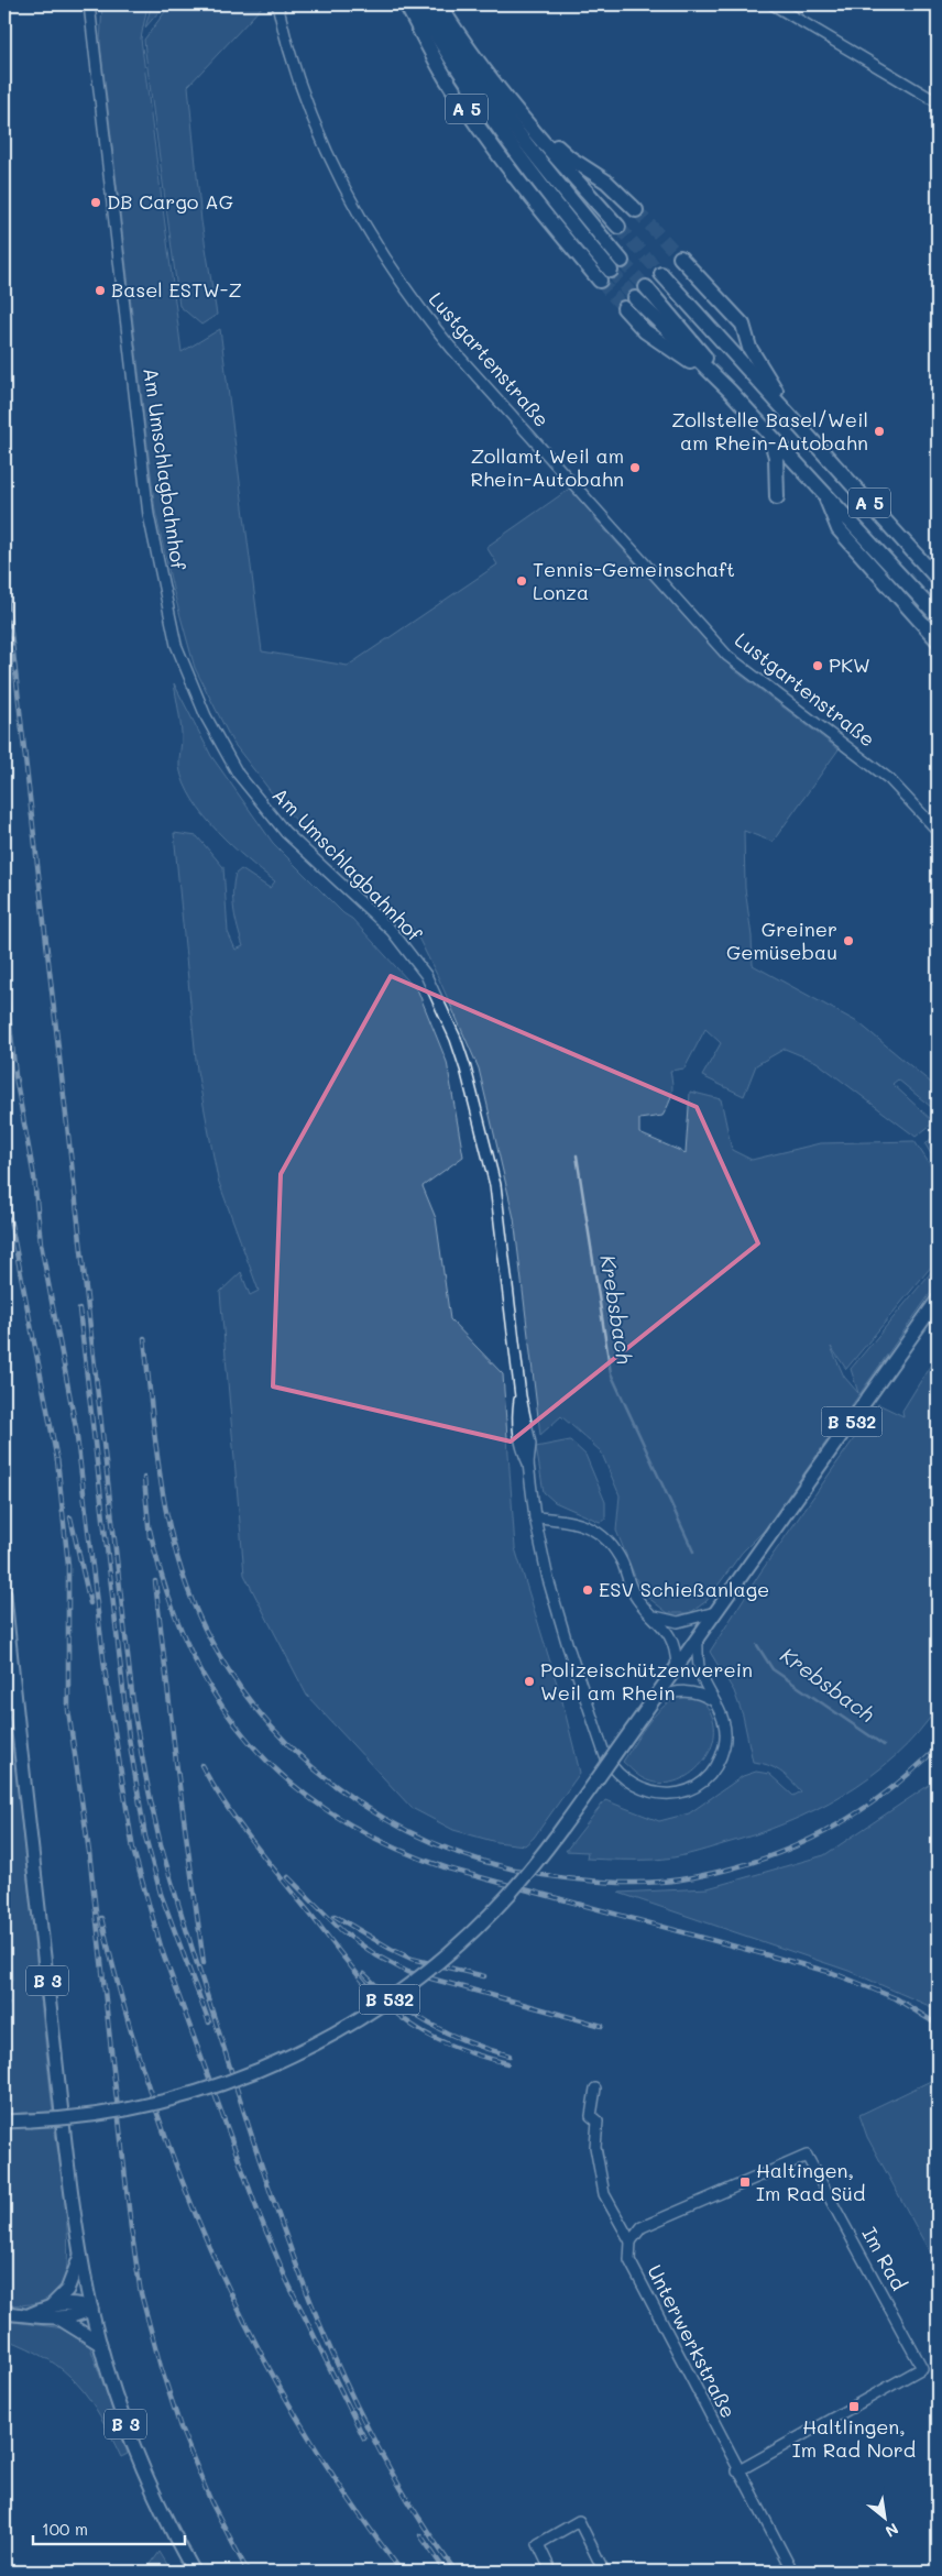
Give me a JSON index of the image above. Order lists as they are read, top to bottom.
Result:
{
  "streets": {
    "highway": ["A 5"],
    "main road": ["B 532", "B 3"],
    "street": [
      "Lustgartenstraße",
      "Am Umschlagbahnhof",
      "Im Rad",
      "Unterwerkstraße"
    ]
  },
  "crossings": [
    ["Am Umschlagbahnhof", "B 532"],
    ["Im Rad", "Unterwerkstraße"]
  ],
  "water": ["Krebsbach"],
  "places": {
    "other": [
      "DB Cargo AG",
      "Basel ESTW-Z",
      "Zollstelle Basel/Weil am Rhein-Autobahn",
      "Zollamt Weil am Rhein-Autobahn",
      "Tennis-Gemeinschaft Lonza",
      "PKW",
      "Greiner Gemüsebau",
      "ESV Schießanlage",
      "Polizeischützenverein Weil am Rhein"
    ],
    "transit": ["Haltingen, Im Rad Süd", "Haltlingen, Im Rad Nord"]
  },
  "scale_bar": "100 m",
  "north": "bottom right"
}
